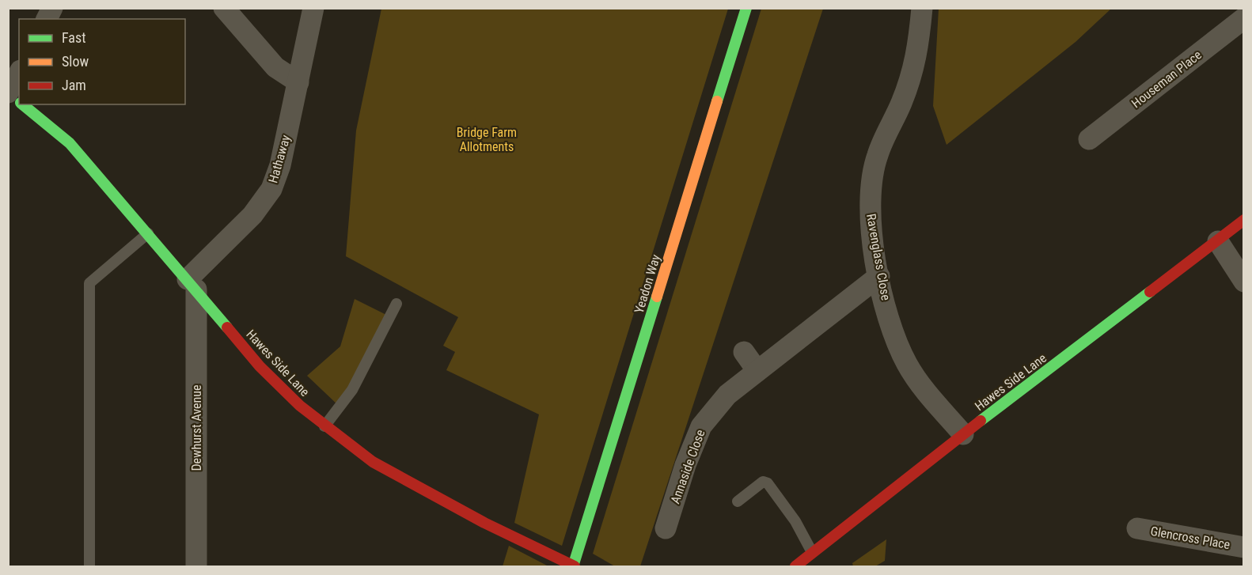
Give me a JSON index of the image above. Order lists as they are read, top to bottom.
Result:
{
  "streets": {
    "main road": ["Yeadon Way", "Hawes Side Lane"],
    "street": [
      "Houseman Place",
      "Hathaway",
      "Ravenglass Close",
      "Dewhurst Avenue",
      "Annaside Close",
      "Glencross Place"
    ]
  },
  "crossings": [
    ["Hathaway", "Hawes Side Lane"],
    ["Hathaway", "Dewhurst Avenue"],
    ["Ravenglass Close", "Hawes Side Lane"],
    ["Ravenglass Close", "Annaside Close"],
    ["Yeadon Way", "Hawes Side Lane"],
    ["Hawes Side Lane", "Dewhurst Avenue"]
  ],
  "parks": ["Bridge Farm Allotments"],
  "legend": ["Fast", "Slow", "Jam"]
}
